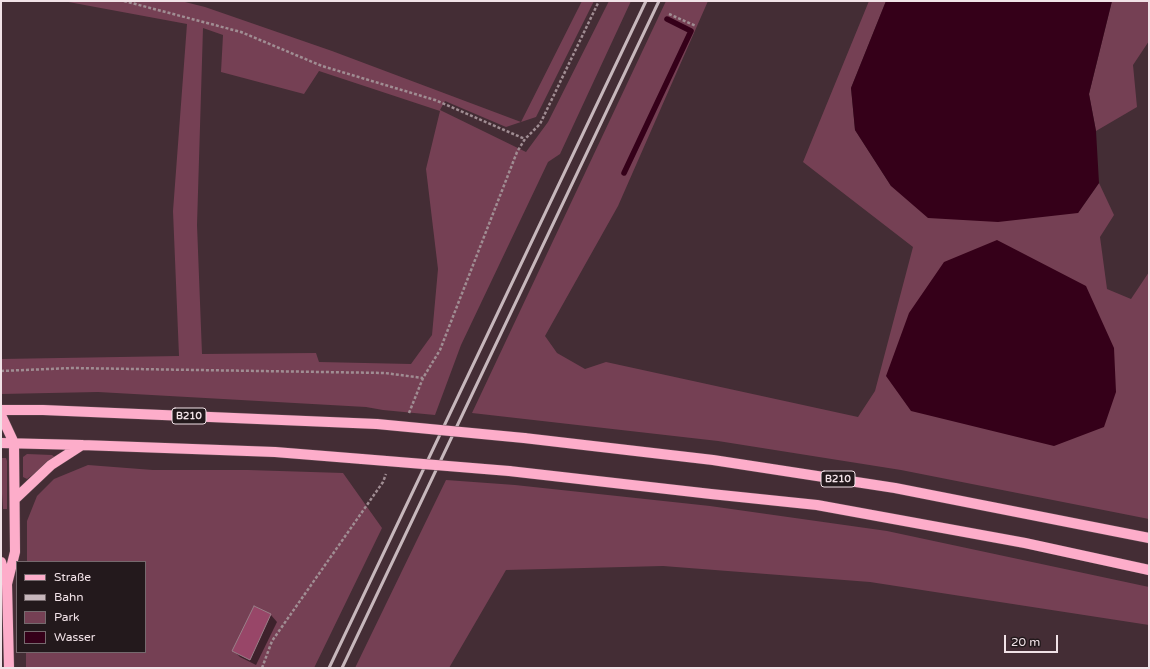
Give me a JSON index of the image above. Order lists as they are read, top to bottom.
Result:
{
  "streets": {
    "main road": ["B210"]
  },
  "legend": [
    "Straße",
    "Bahn",
    "Park",
    "Wasser"
  ],
  "scale_bar": "20 m"
}
